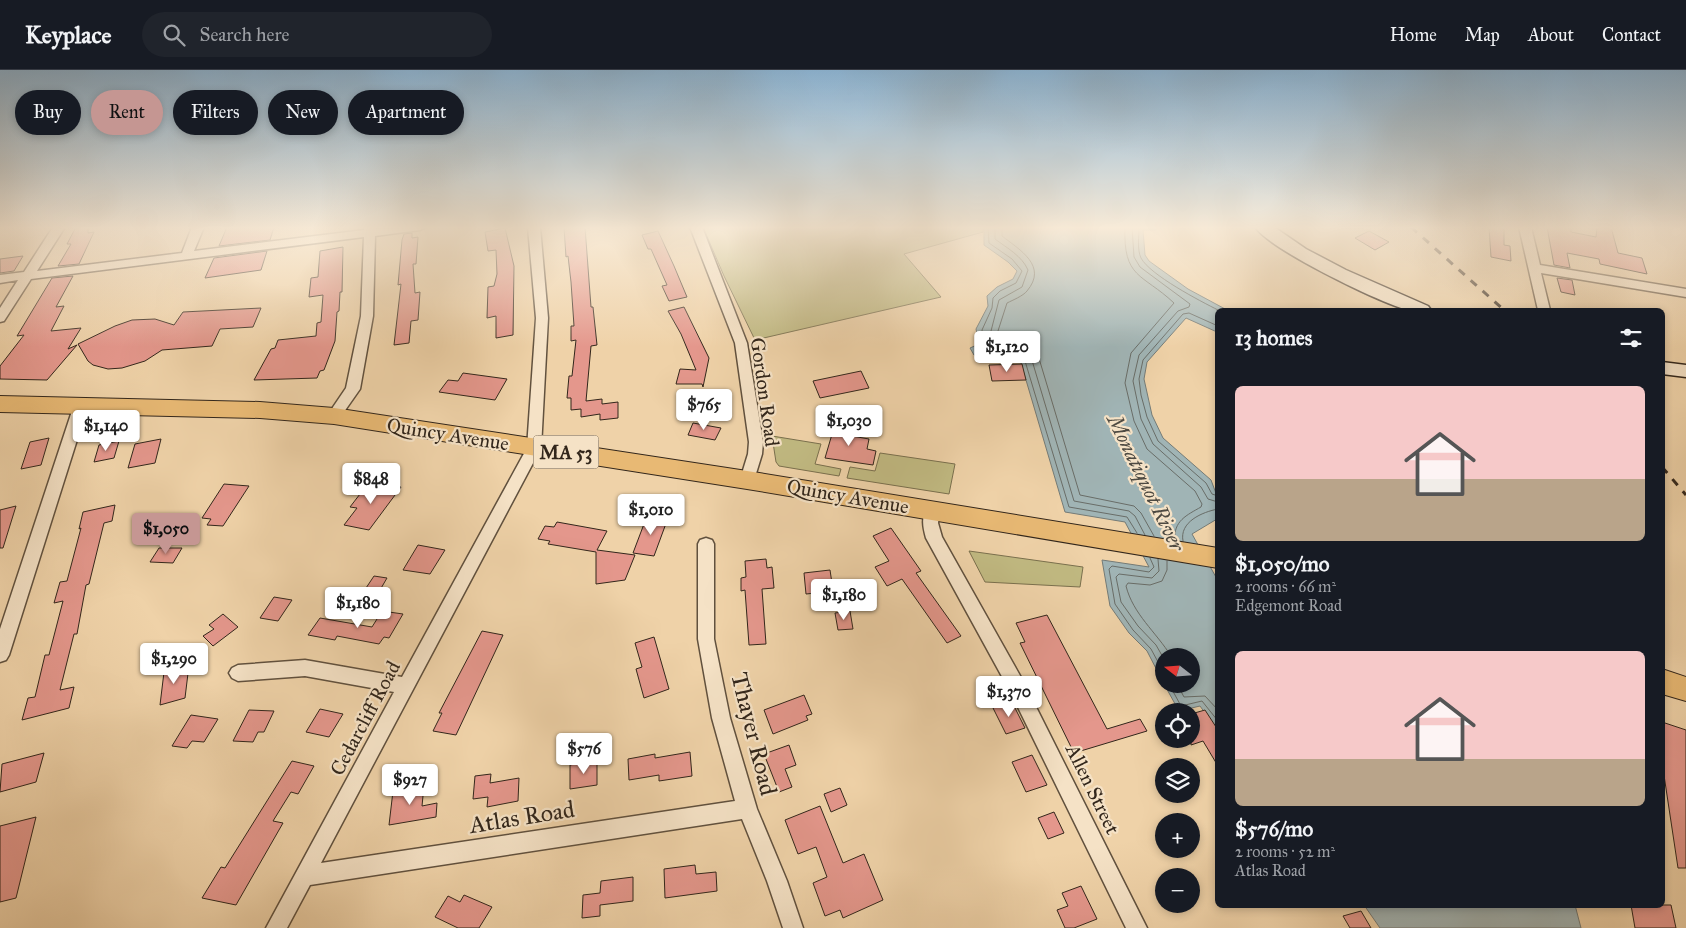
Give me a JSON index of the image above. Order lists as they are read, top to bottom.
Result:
{
  "streets": {
    "main road": ["Quincy Avenue", "MA 53"],
    "street": [
      "Gordon Road",
      "Cedarcliff Road",
      "Thayer Road",
      "Allen Street",
      "Atlas Road"
    ]
  },
  "crossings": [
    ["Gordon Road", "Quincy Avenue"],
    ["Quincy Avenue", "Cedarcliff Road"],
    ["Quincy Avenue", "Allen Street"],
    ["Cedarcliff Road", "Atlas Road"],
    ["Thayer Road", "Atlas Road"]
  ],
  "water": ["Monatiquot River"],
  "north": "left",
  "page": {
    "header": "Keyplace",
    "search": "Search here",
    "nav": [
      "Home",
      "Map",
      "About",
      "Contact"
    ],
    "chip": [
      "Buy",
      "Rent",
      "Filters",
      "New",
      "Apartment"
    ],
    "heading": "13 homes",
    "price": [
      "$1,120",
      "$765",
      "$1,030",
      "$1,140",
      "$848",
      "$1,010",
      "$1,050",
      "$1,180",
      "$1,180",
      "$1,290",
      "$1,370",
      "$576",
      "$927"
    ],
    "list": [
      {
        "name": "$1,050/mo",
        "note": "2 rooms · 66 m² · Edgemont Road"
      },
      {
        "name": "$576/mo",
        "note": "2 rooms · 52 m² · Atlas Road"
      }
    ],
    "map_buttons": ["+", "−"]
  }
}
